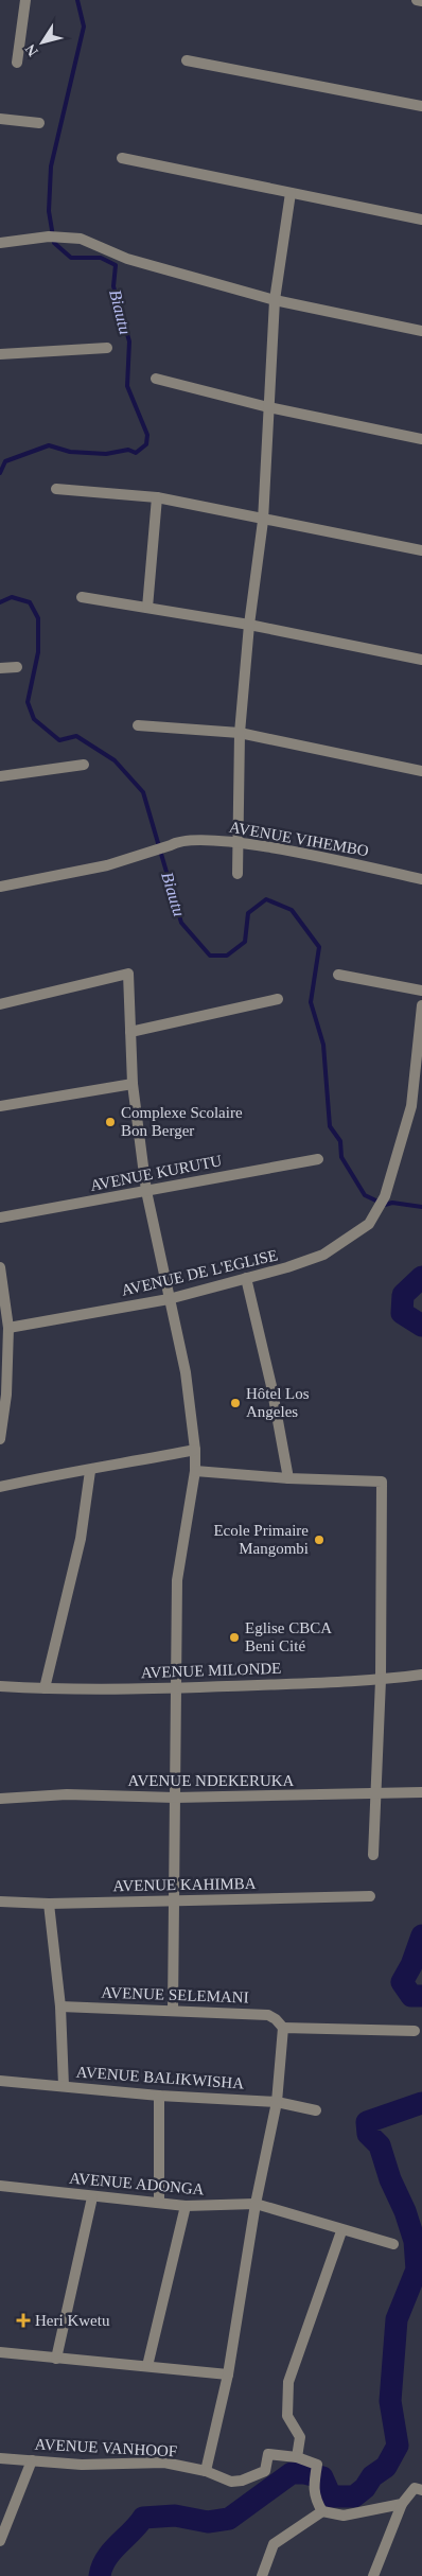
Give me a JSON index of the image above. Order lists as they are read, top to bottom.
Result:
{
  "streets": {
    "street": [
      "AVENUE VIHEMBO",
      "AVENUE KURUTU",
      "AVENUE DE L'EGLISE",
      "AVENUE MILONDE",
      "AVENUE NDEKERUKA",
      "AVENUE KAHIMBA",
      "AVENUE SELEMANI",
      "AVENUE BALIKWISHA",
      "AVENUE ADONGA",
      "AVENUE VANHOOF"
    ]
  },
  "water": ["Biautu"],
  "places": {
    "other": [
      "Complexe Scolaire Bon Berger",
      "Hôtel Los Angeles",
      "Ecole Primaire Mangombi",
      "Eglise CBCA Beni Cité"
    ],
    "health": ["Heri Kwetu"]
  },
  "north": "bottom left"
}
